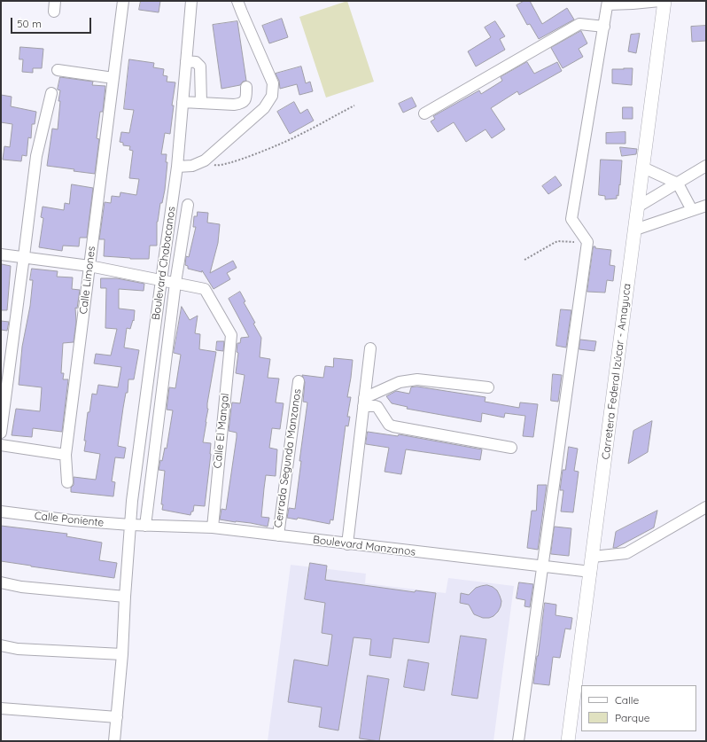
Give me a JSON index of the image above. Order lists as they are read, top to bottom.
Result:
{
  "streets": {
    "main road": ["Carretera Federal Izúcar - Amayuca"],
    "street": [
      "Boulevard Chabacanos",
      "Calle Limones",
      "Calle El Mangal",
      "Cerrada Segunda Manzanos",
      "Calle Poniente",
      "Boulevard Manzanos"
    ]
  },
  "crossings": [
    ["Boulevard Chabacanos", "Calle El Mangal"],
    ["Boulevard Chabacanos", "Calle Poniente"],
    ["Boulevard Chabacanos", "Boulevard Manzanos"],
    ["Carretera Federal Izúcar - Amayuca", "Boulevard Manzanos"],
    ["Calle El Mangal", "Boulevard Manzanos"],
    ["Cerrada Segunda Manzanos", "Boulevard Manzanos"],
    ["Calle Poniente", "Boulevard Manzanos"]
  ],
  "legend": ["Calle", "Parque"],
  "scale_bar": "50 m"
}
